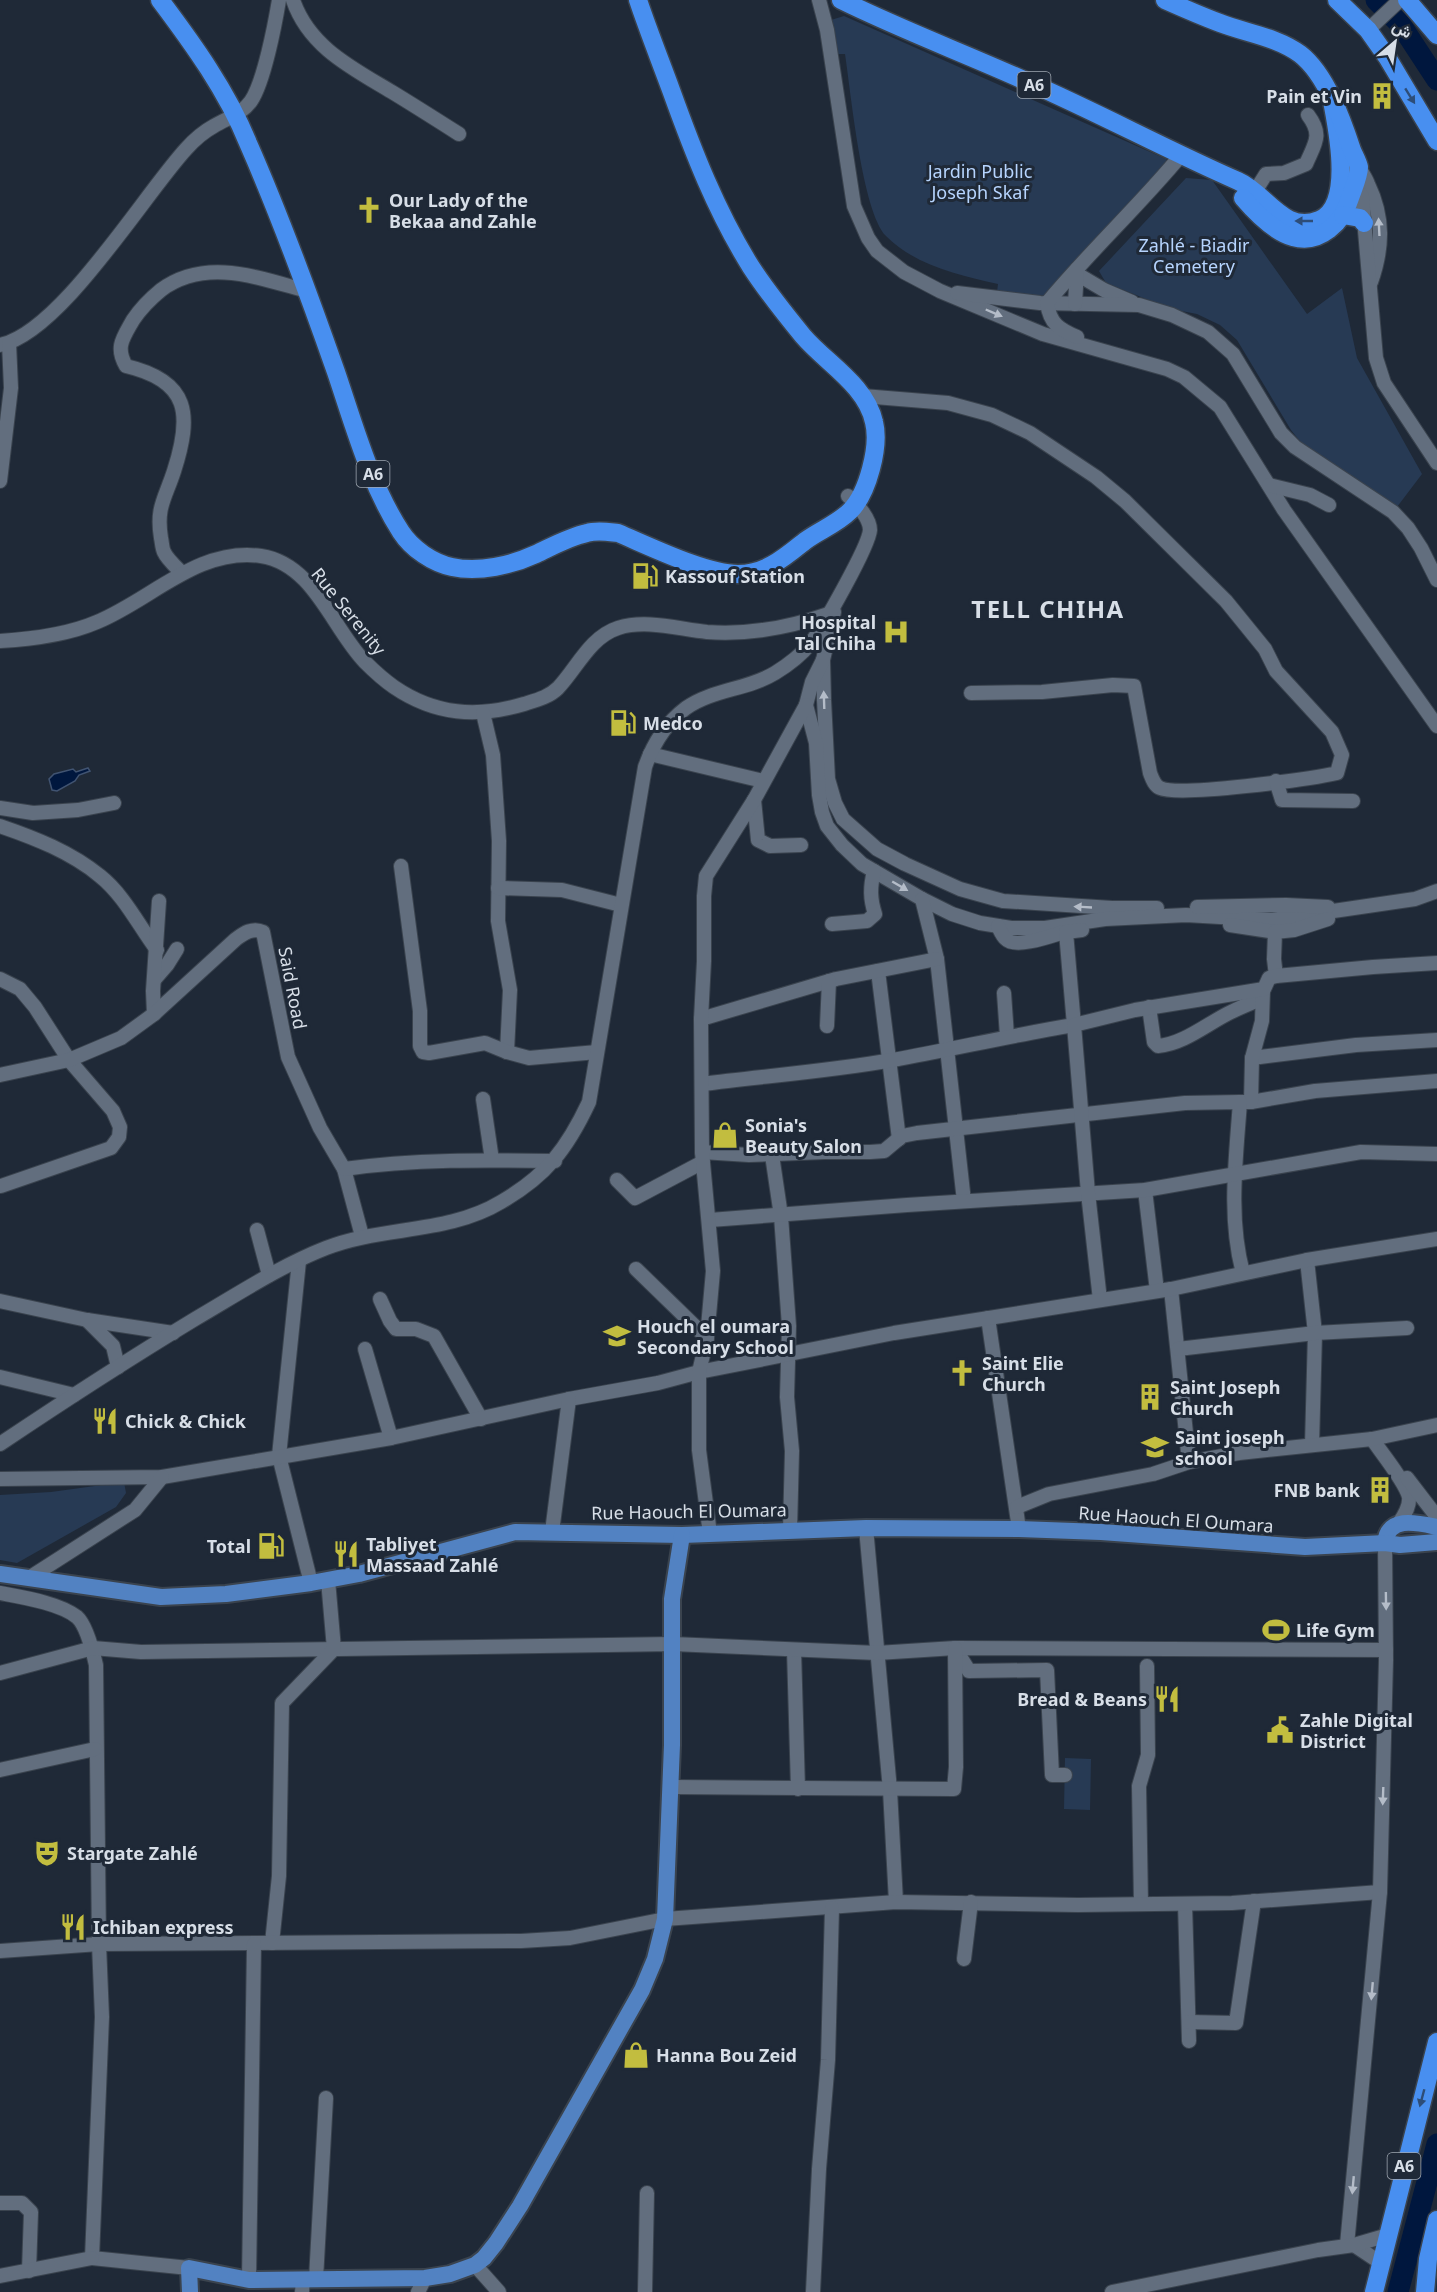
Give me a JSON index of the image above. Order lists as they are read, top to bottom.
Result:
{
  "streets": {
    "highway": ["A6"],
    "main road": ["Rue Haouch El Oumara"],
    "street": ["Rue Serenity", "Said Road"]
  },
  "districts": ["TELL CHIHA"],
  "parks": ["Jardin Public Joseph Skaf", "Zahlé - Biadir Cemetery"],
  "places": {
    "building": ["Pain et Vin", "Saint Joseph Church", "FNB bank"],
    "church": ["Our Lady of the Bekaa and Zahle", "Saint Elie Church"],
    "fuel station": ["Kassouf Station", "Medco", "Total"],
    "hospital": ["Hospital Tal Chiha"],
    "shop": ["Sonia's Beauty Salon", "Hanna Bou Zeid"],
    "school or university": ["Houch el oumara Secondary School", "Saint joseph school"],
    "restaurant": [
      "Chick & Chick",
      "Tabliyet Massaad Zahlé",
      "Bread & Beans",
      "Ichiban express"
    ],
    "sports": ["Life Gym"],
    "public building": ["Zahle Digital District"],
    "theatre": ["Stargate Zahlé"]
  },
  "north": "top right"
}
